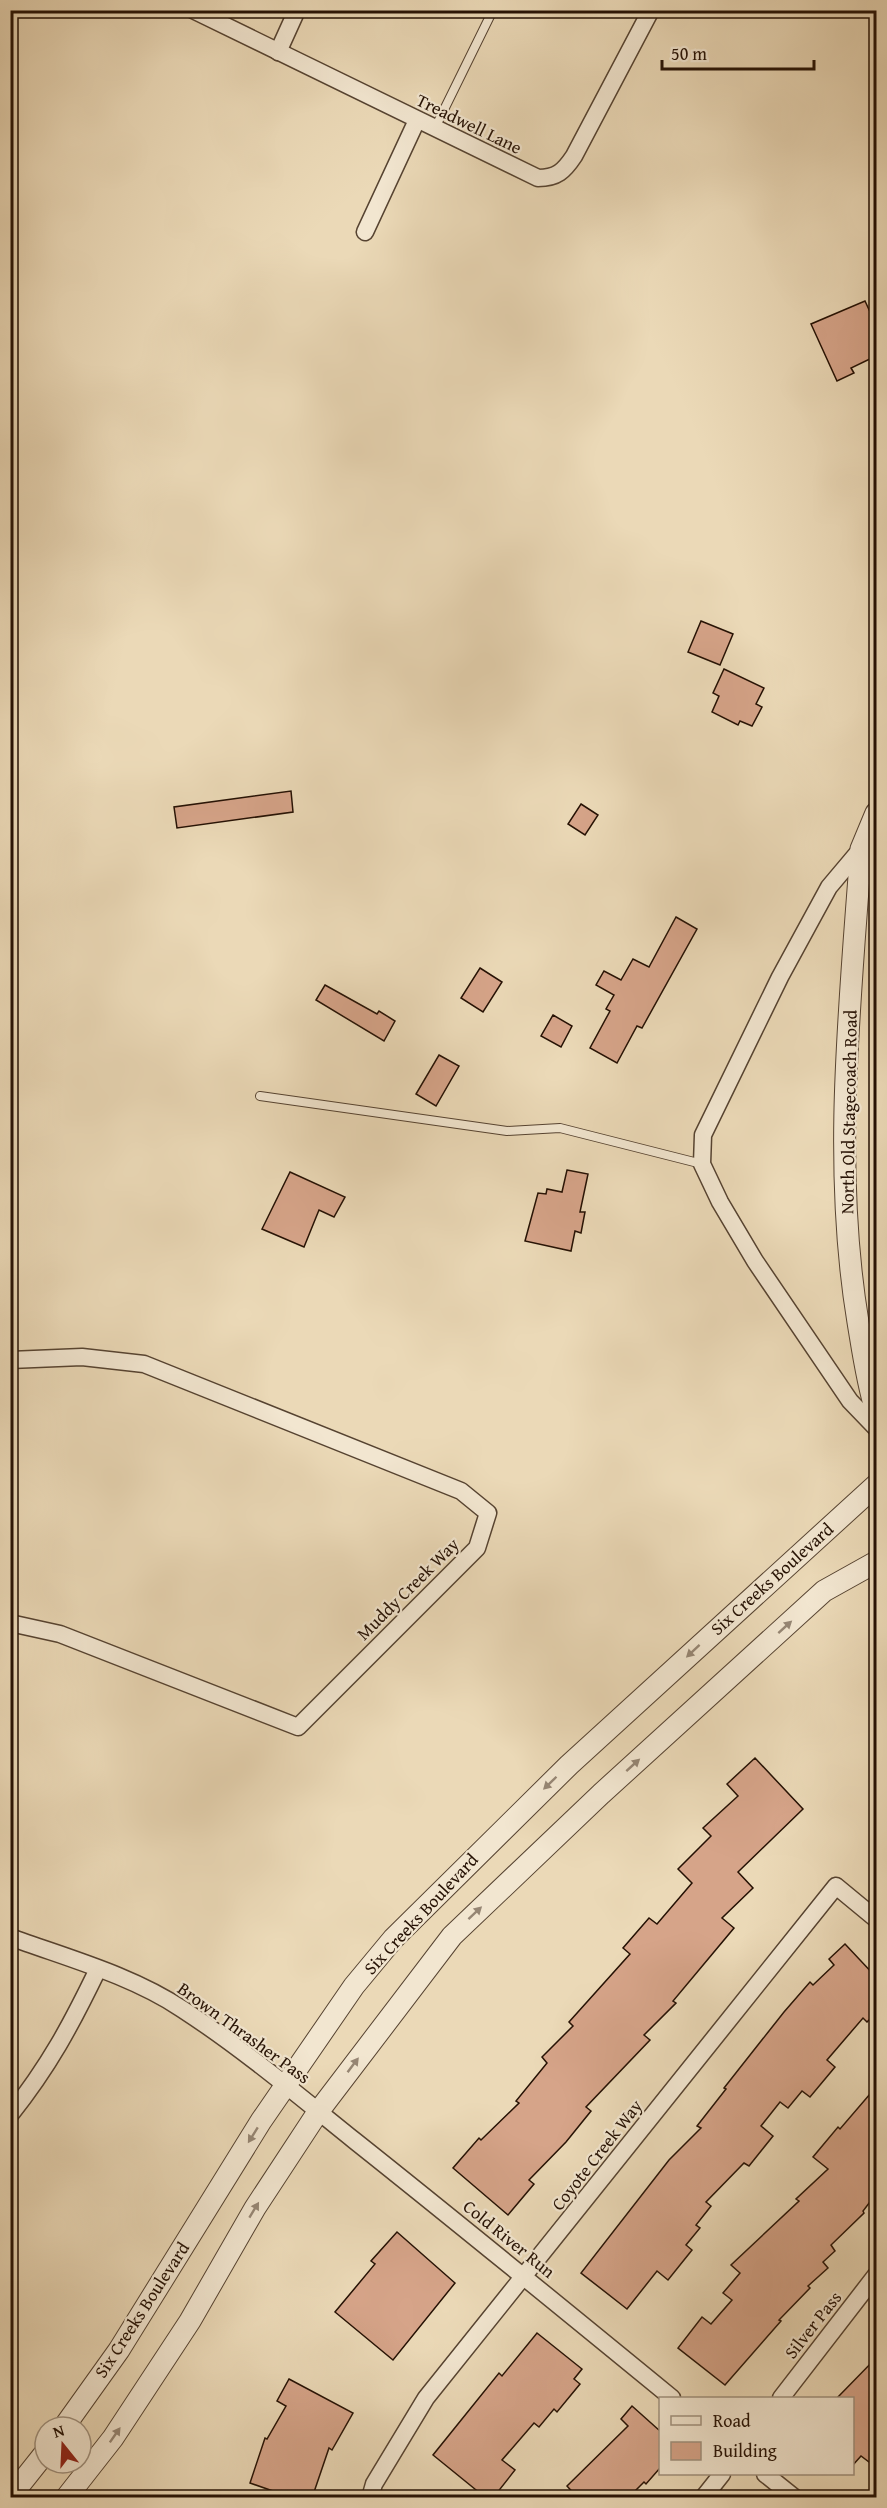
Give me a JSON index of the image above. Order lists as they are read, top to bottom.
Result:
{
  "streets": {
    "street": [
      "Treadwell Lane",
      "North Old Stagecoach Road",
      "Six Creeks Boulevard",
      "Muddy Creek Way",
      "Brown Thrasher Pass",
      "Coyote Creek Way",
      "Cold River Run",
      "Silver Pass"
    ]
  },
  "crossings": [
    ["Six Creeks Boulevard", "Brown Thrasher Pass"],
    ["Six Creeks Boulevard", "Cold River Run"],
    ["Brown Thrasher Pass", "Cold River Run"],
    ["Coyote Creek Way", "Cold River Run"]
  ],
  "legend": ["Road", "Building"],
  "scale_bar": "50 m",
  "north": "top"
}
